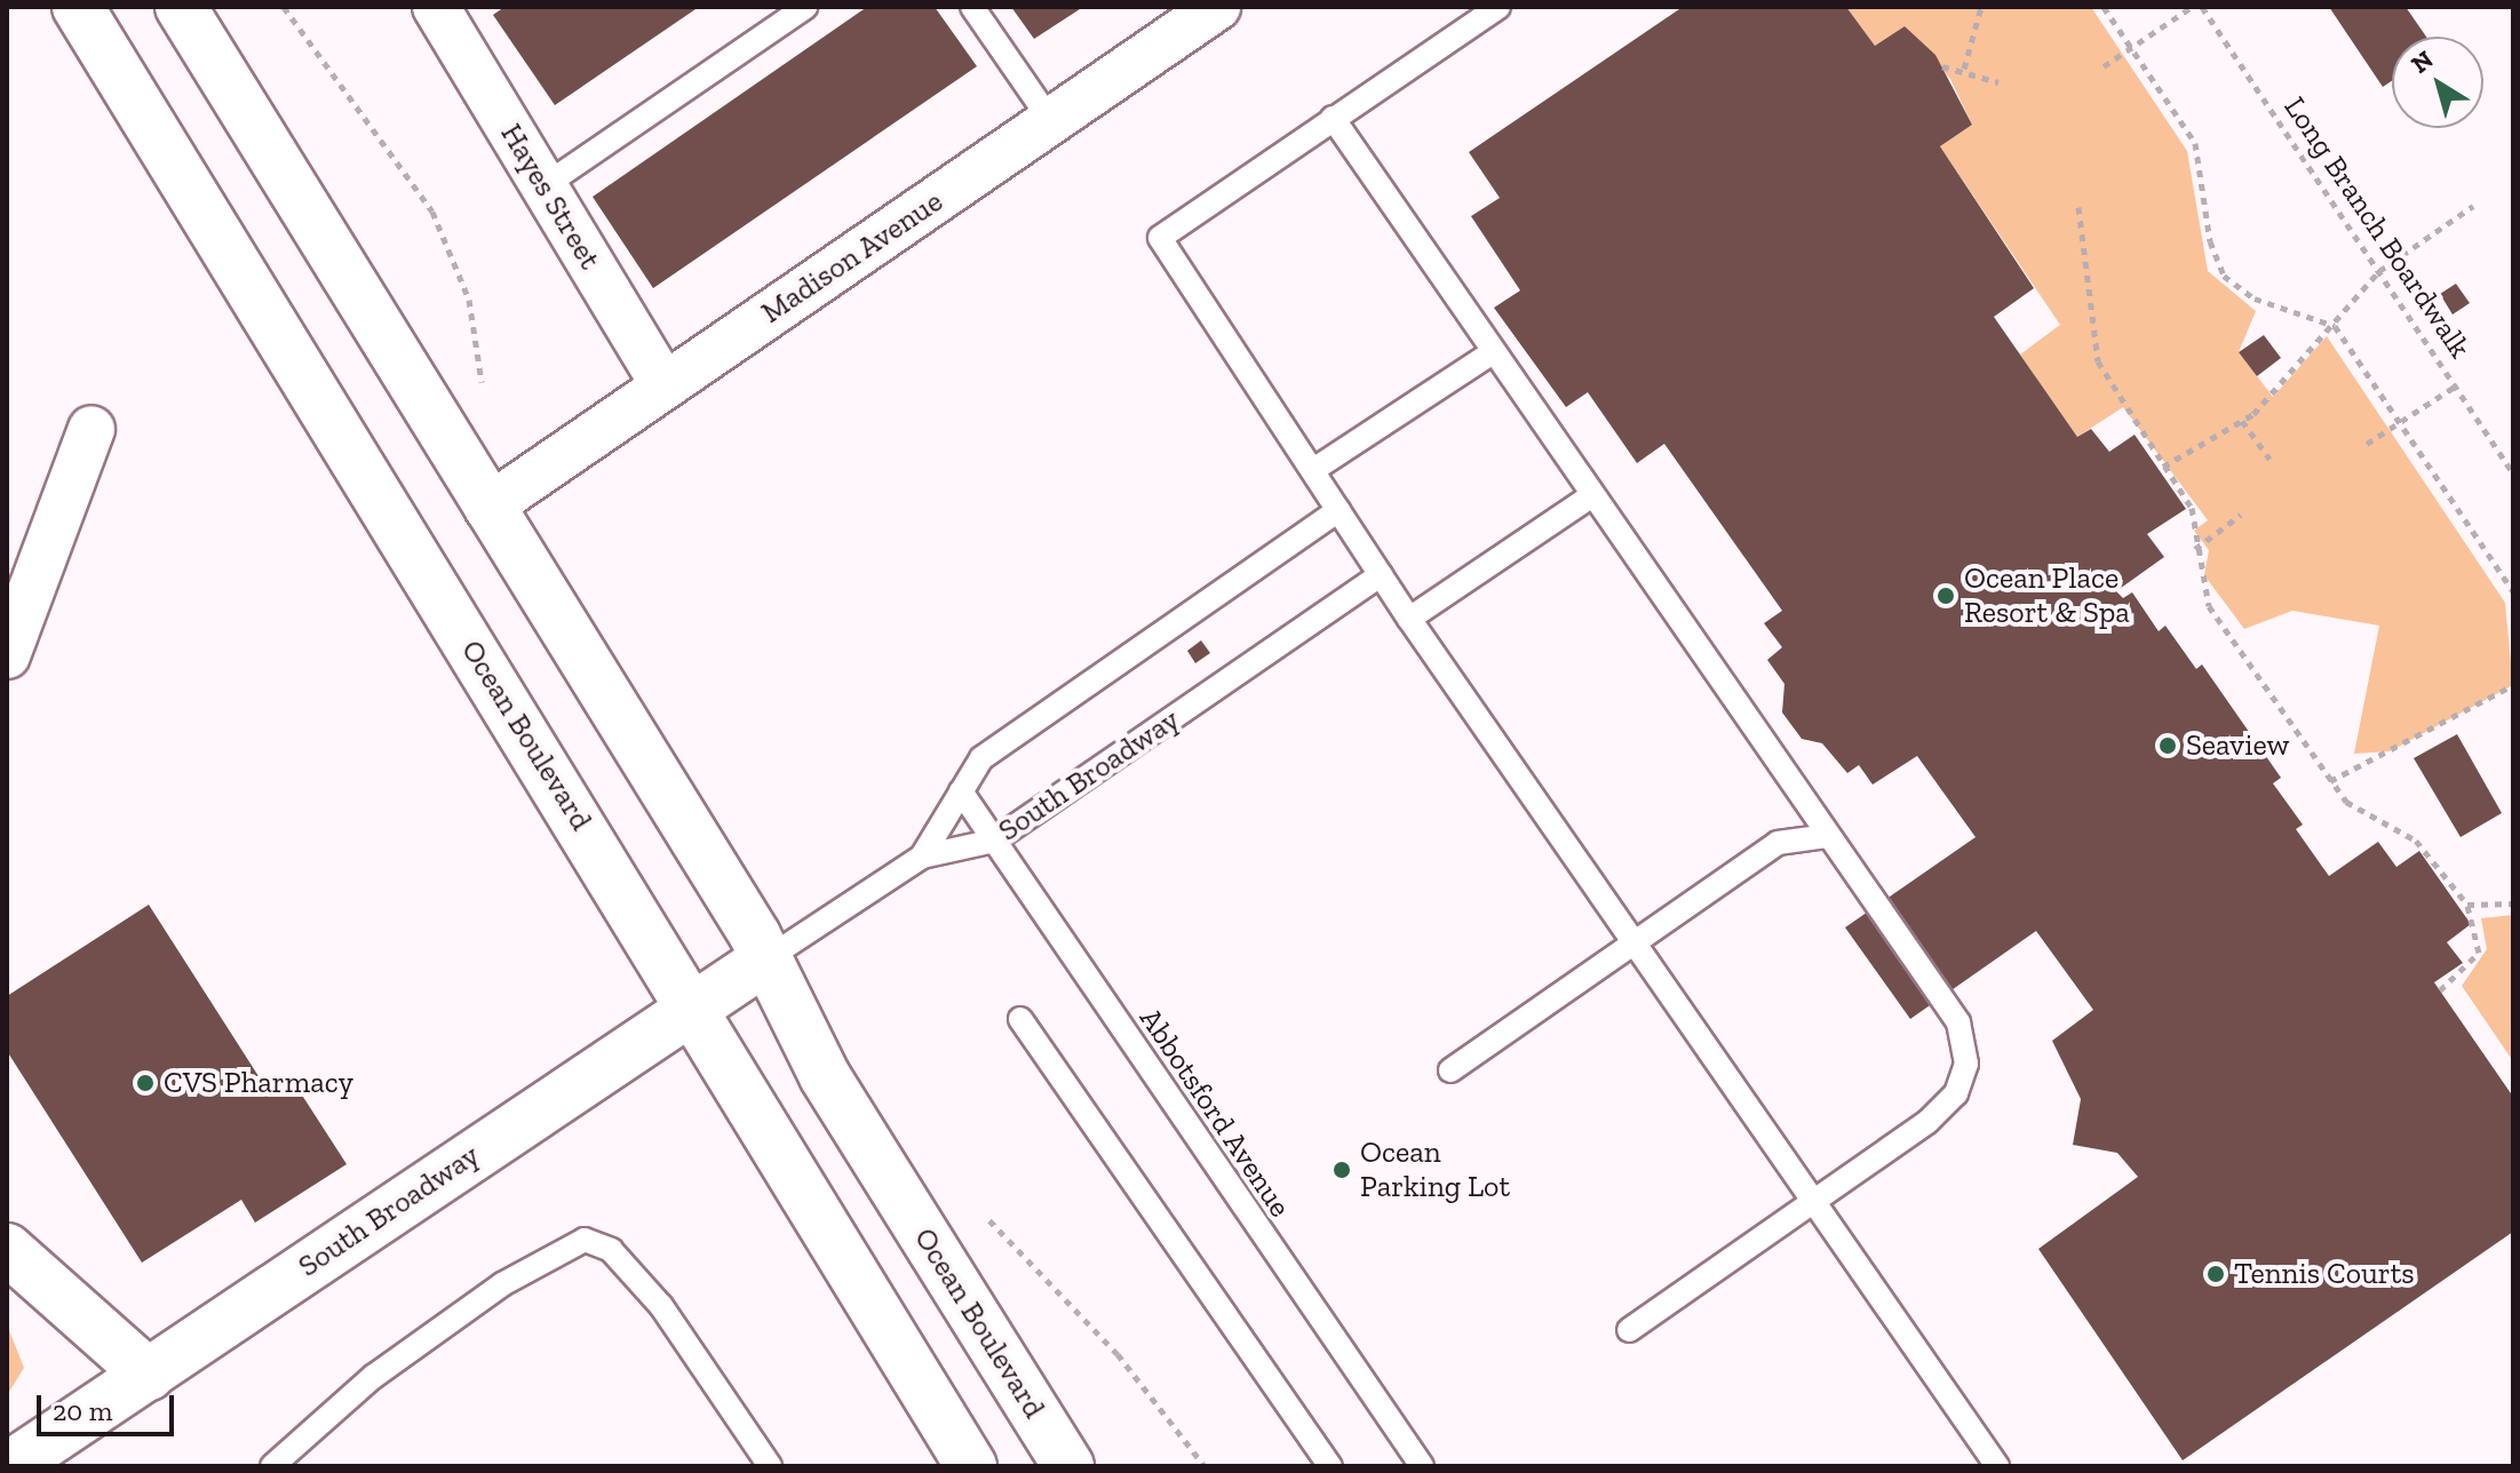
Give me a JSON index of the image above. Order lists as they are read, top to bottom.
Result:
{
  "streets": {
    "main road": ["Ocean Boulevard", "South Broadway"],
    "street": ["Hayes Street", "Madison Avenue"],
    "lane": ["Abbotsford Avenue"],
    "path": ["Long Branch Boardwalk"]
  },
  "crossings": [
    ["Hayes Street", "Madison Avenue"],
    ["Madison Avenue", "Ocean Boulevard"],
    ["Ocean Boulevard", "South Broadway"],
    ["South Broadway", "Abbotsford Avenue"]
  ],
  "places": [
    "Ocean Place Resort & Spa",
    "Seaview",
    "CVS Pharmacy",
    "Ocean Parking Lot",
    "Tennis Courts"
  ],
  "scale_bar": "20 m",
  "north": "top left"
}
